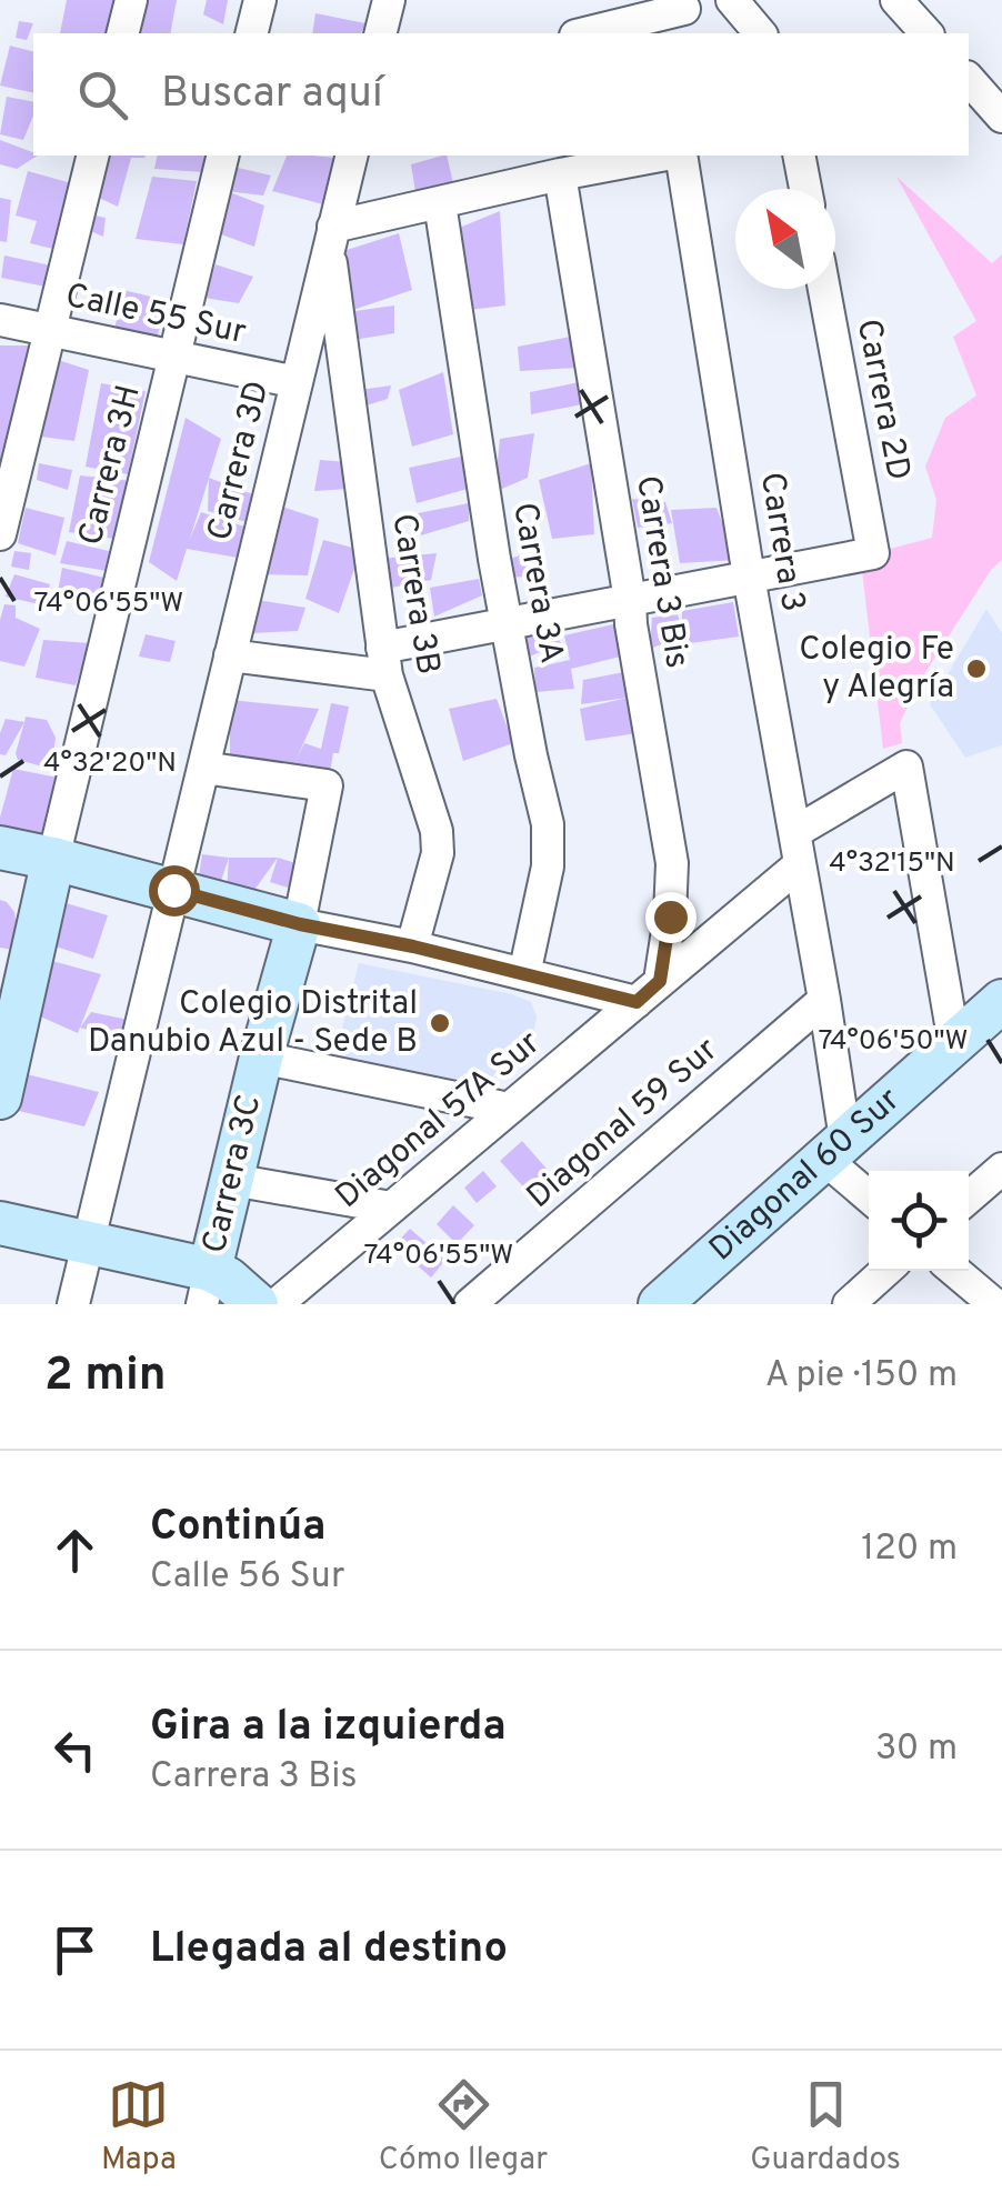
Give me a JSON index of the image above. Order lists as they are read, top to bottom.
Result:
{
  "streets": {
    "street": [
      "Calle 55 Sur",
      "Carrera 2D",
      "Carrera 3D",
      "Carrera 3H",
      "Carrera 3",
      "Carrera 3 Bis",
      "Carrera 3A",
      "Carrera 3B",
      "Diagonal 57A Sur",
      "Diagonal 59 Sur",
      "Carrera 3C",
      "Diagonal 60 Sur"
    ]
  },
  "crossings": [
    ["Calle 55 Sur", "Carrera 3D"],
    ["Calle 55 Sur", "Carrera 3H"],
    ["Carrera 2D", "Carrera 3"],
    ["Carrera 3D", "Carrera 3B"],
    ["Carrera 3D", "Carrera 3C"],
    ["Carrera 3", "Diagonal 57A Sur"],
    ["Carrera 3", "Diagonal 59 Sur"],
    ["Carrera 3", "Diagonal 60 Sur"],
    ["Carrera 3 Bis", "Diagonal 57A Sur"]
  ],
  "places": ["Colegio Fe y Alegría", "Colegio Distrital Danubio Azul - Sede B"],
  "north": "top left",
  "page": {
    "search": "Buscar aquí",
    "heading": ["2 min", "A pie · 150 m"],
    "list": [
      ["Continúa", "Calle 56 Sur", "120 m"],
      ["Gira a la izquierda", "Carrera 3 Bis", "30 m"],
      "Llegada al destino"
    ],
    "nav": ["Mapa", "Cómo llegar", "Guardados"]
  },
  "coordinates": [
    "74°06'55\"W",
    "4°32'20\"N",
    "4°32'15\"N",
    "74°06'50\"W"
  ]
}
